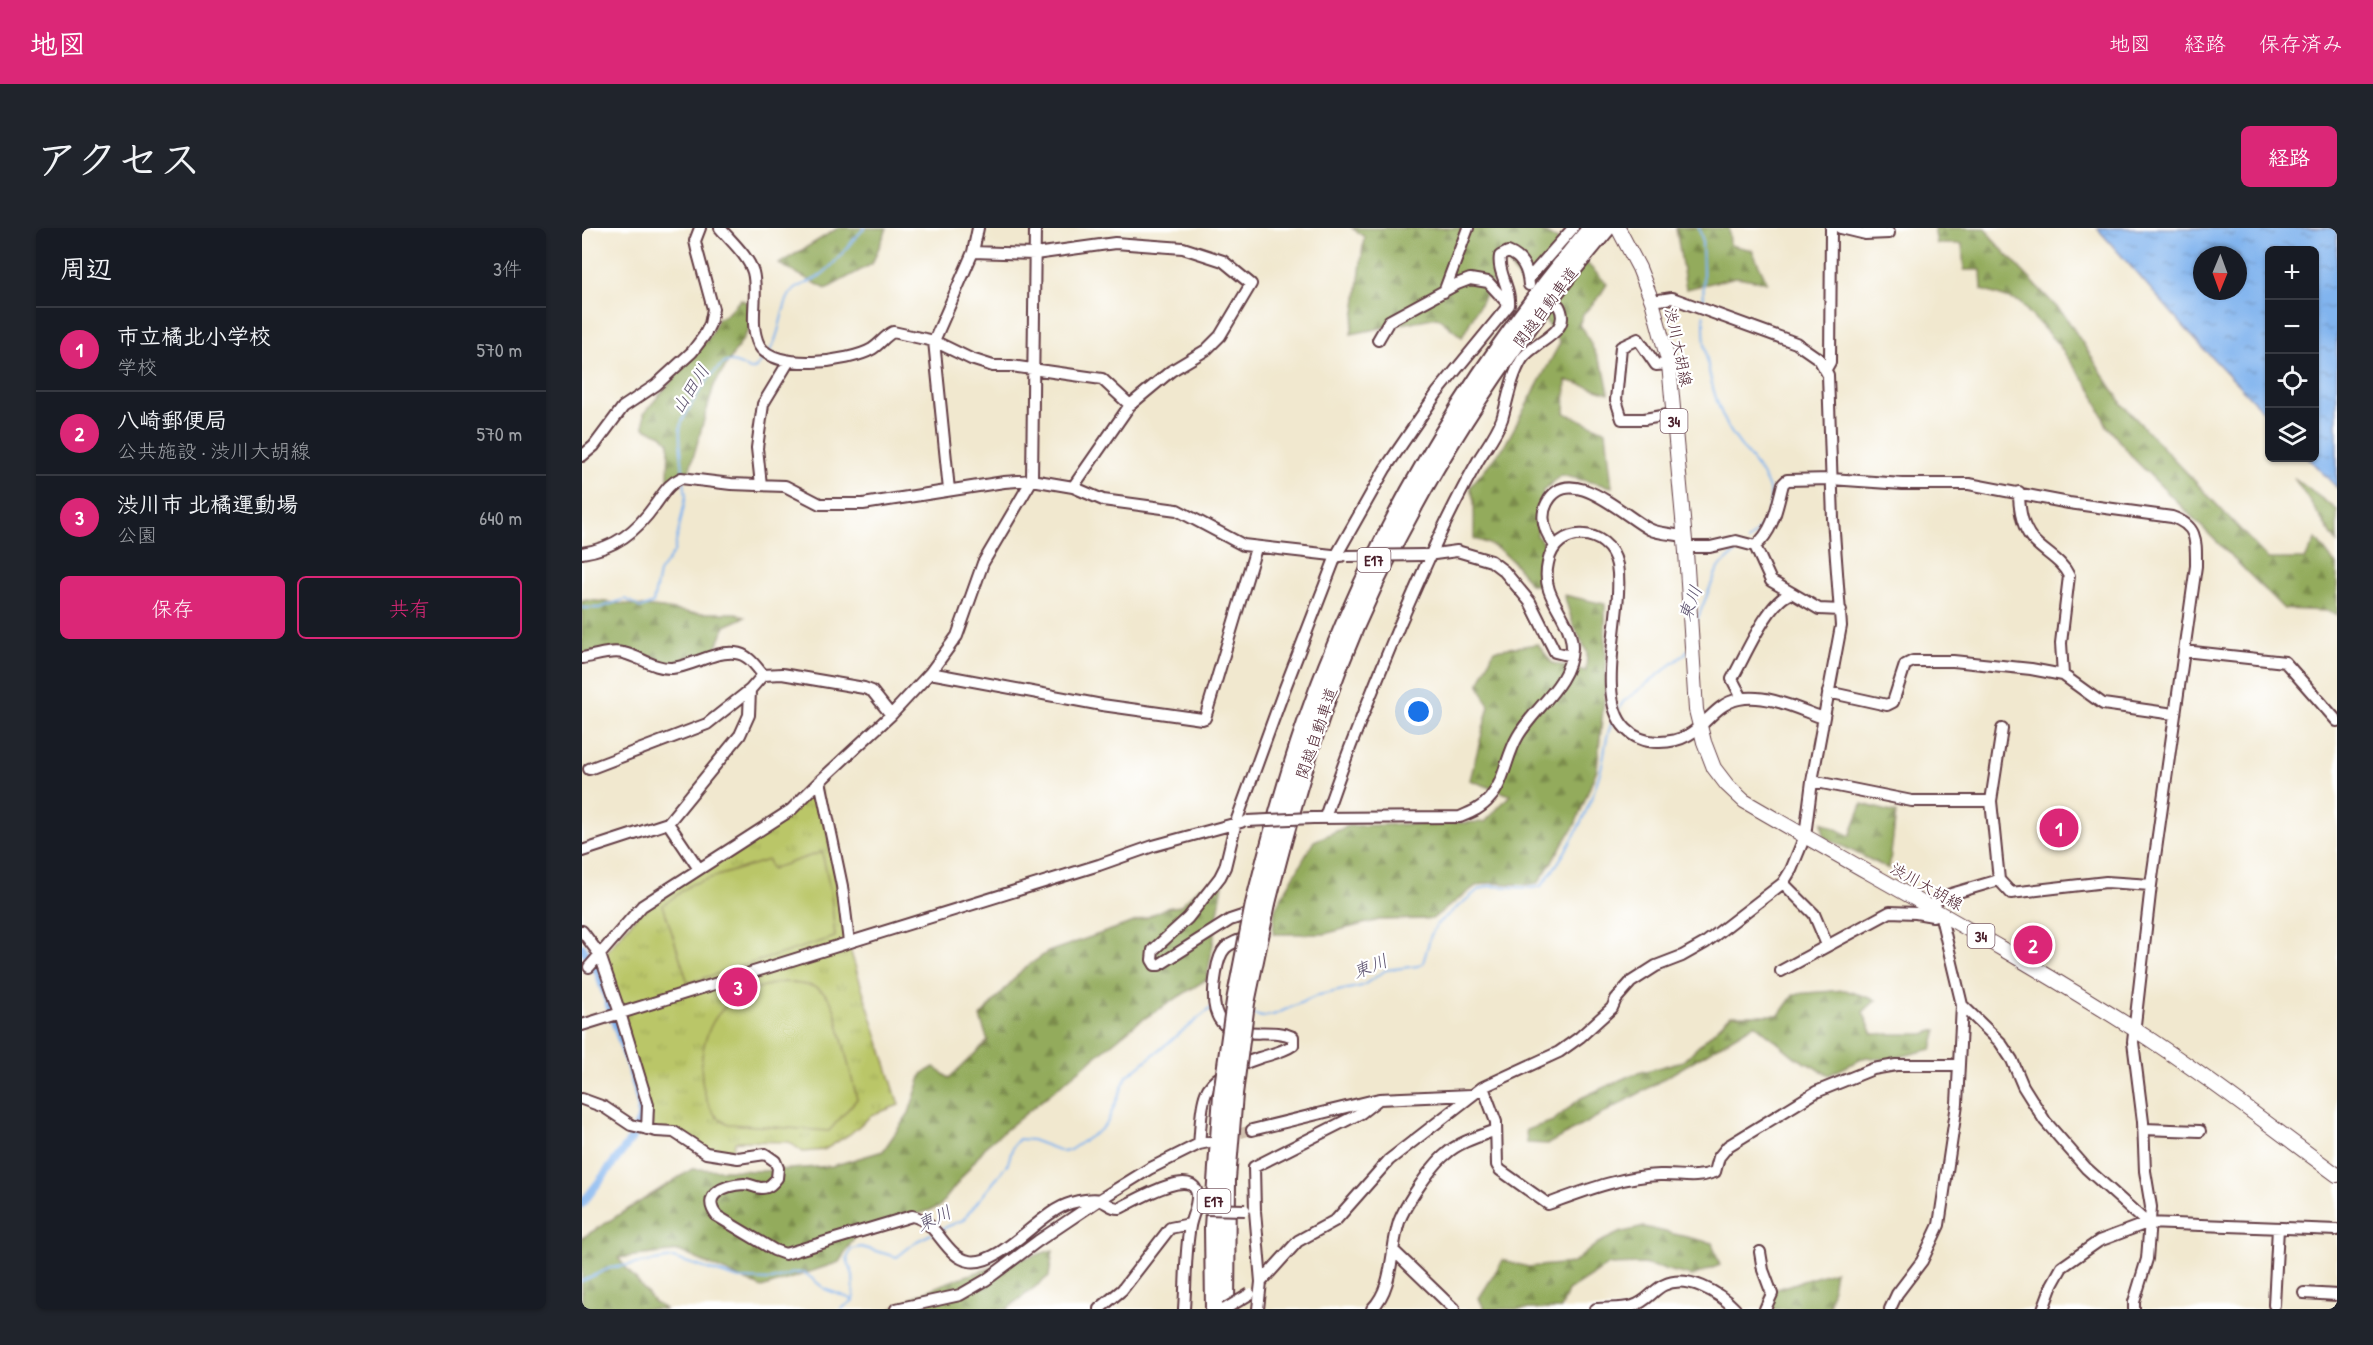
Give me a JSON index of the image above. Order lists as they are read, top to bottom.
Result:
{
  "streets": {
    "highway": ["関越自動車道", "E17"],
    "main road": ["渋川大胡線", "34"]
  },
  "water": ["山田川", "東川"],
  "north": "bottom",
  "page": {
    "header": "地図",
    "nav": ["地図", "経路", "保存済み"],
    "title": "アクセス",
    "buttons": [
      "経路",
      ["保存", "共有"]
    ],
    "heading": ["周辺", "3件"],
    "map_buttons": ["+", "−"],
    "list": [
      {
        "mark": "1",
        "name": "市立橘北小学校",
        "note": "学校",
        "value": "570 m"
      },
      {
        "mark": "2",
        "name": "八崎郵便局",
        "note": "公共施設 · 渋川大胡線",
        "value": "570 m"
      },
      {
        "mark": "3",
        "name": "渋川市 北橘運動場",
        "note": "公園",
        "value": "640 m"
      }
    ],
    "pins": ["1", "2", "3"]
  }
}
